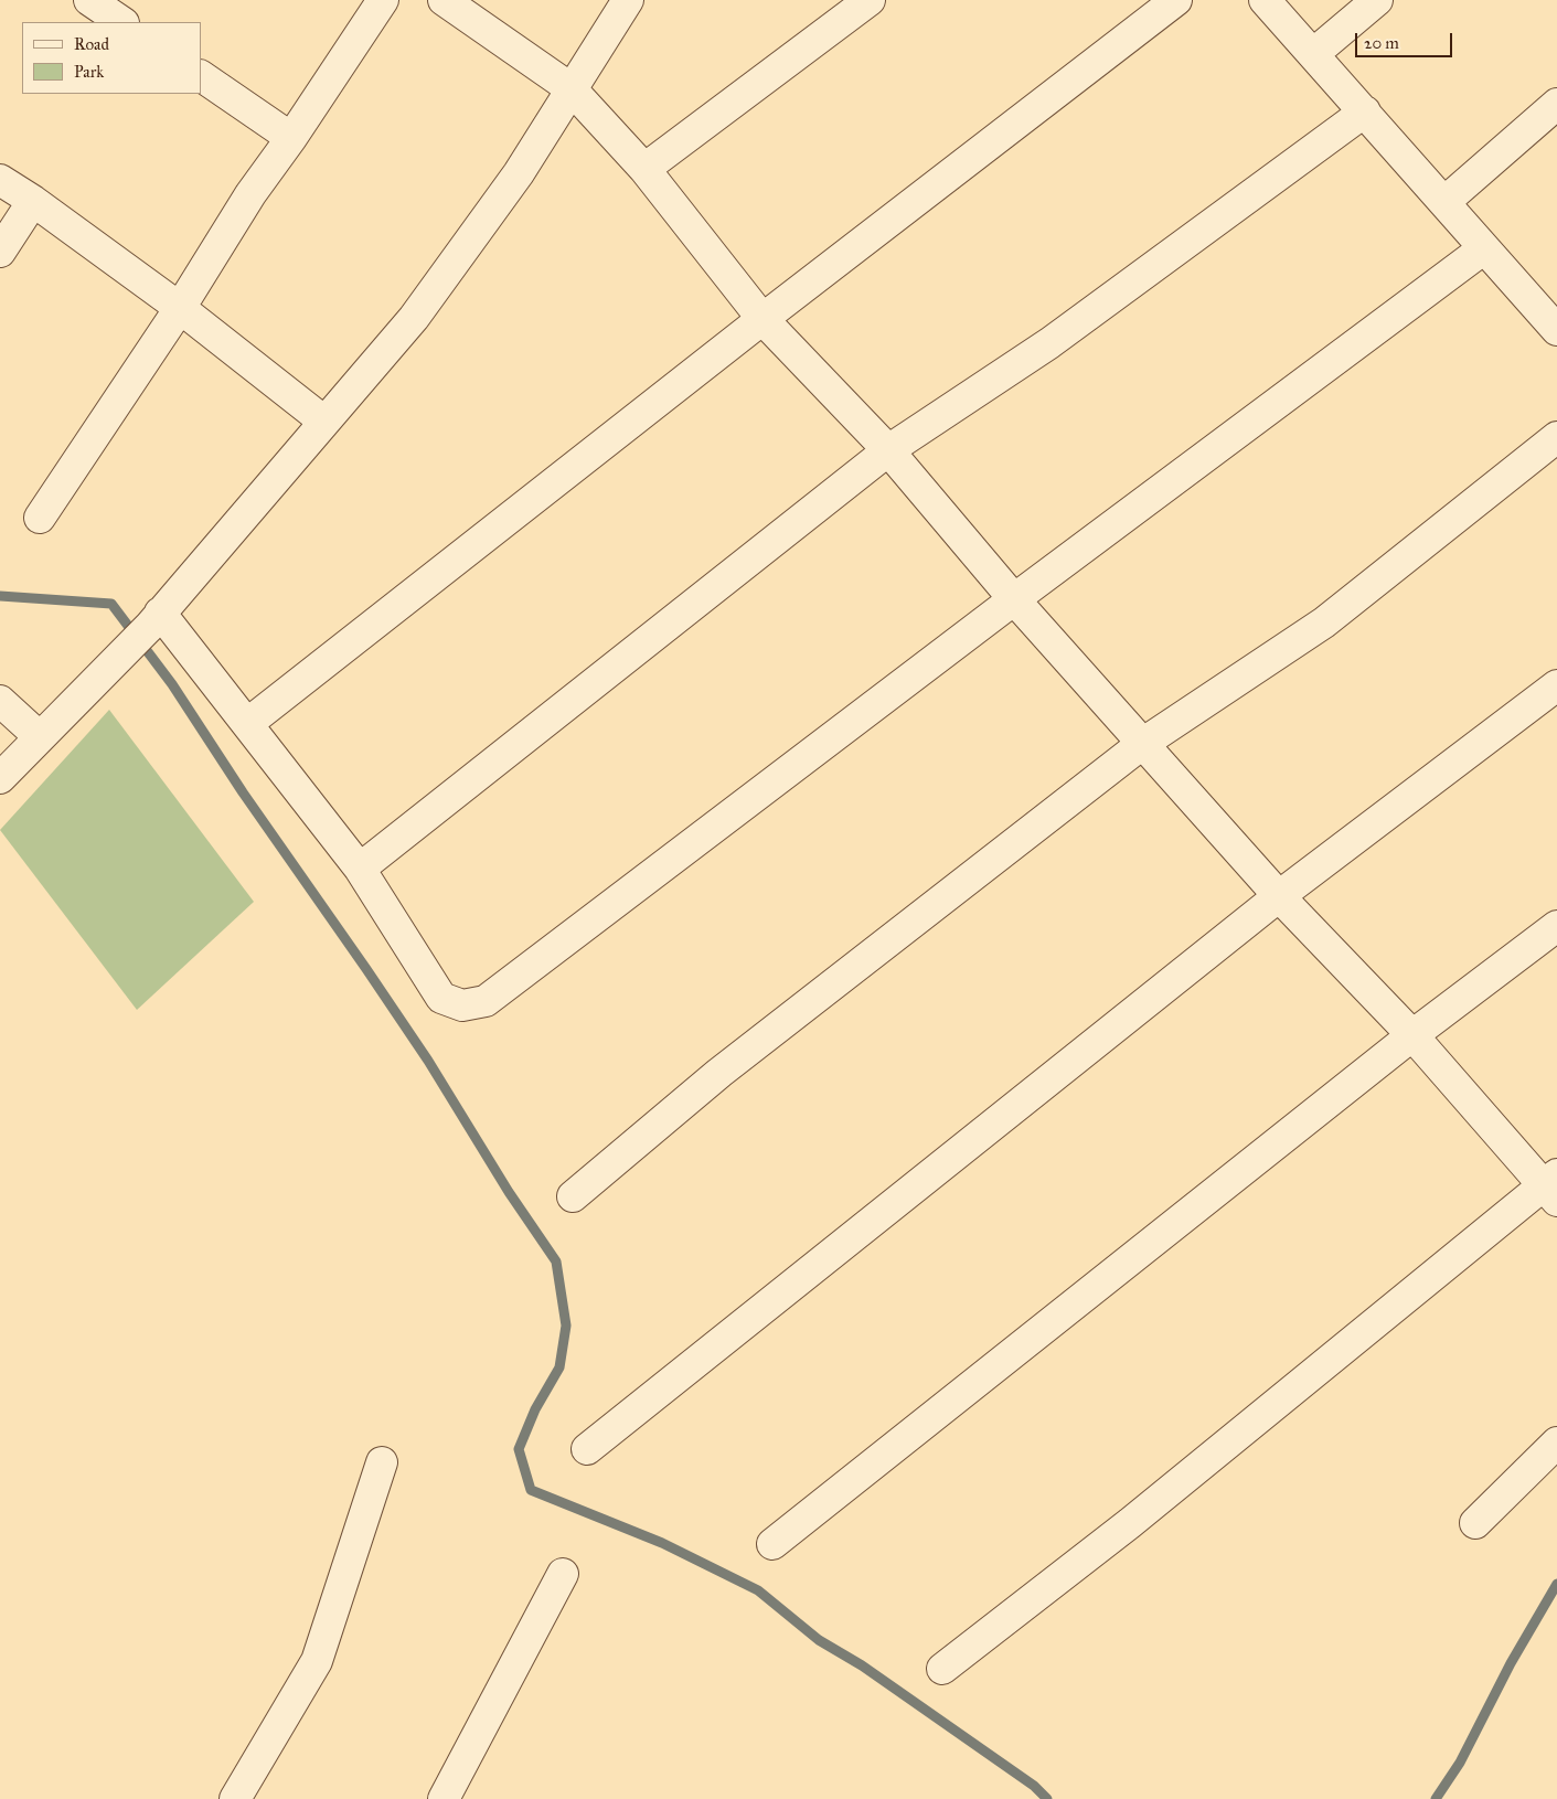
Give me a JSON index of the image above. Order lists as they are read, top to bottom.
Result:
{
  "legend": ["Road", "Park"],
  "scale_bar": "20 m"
}
